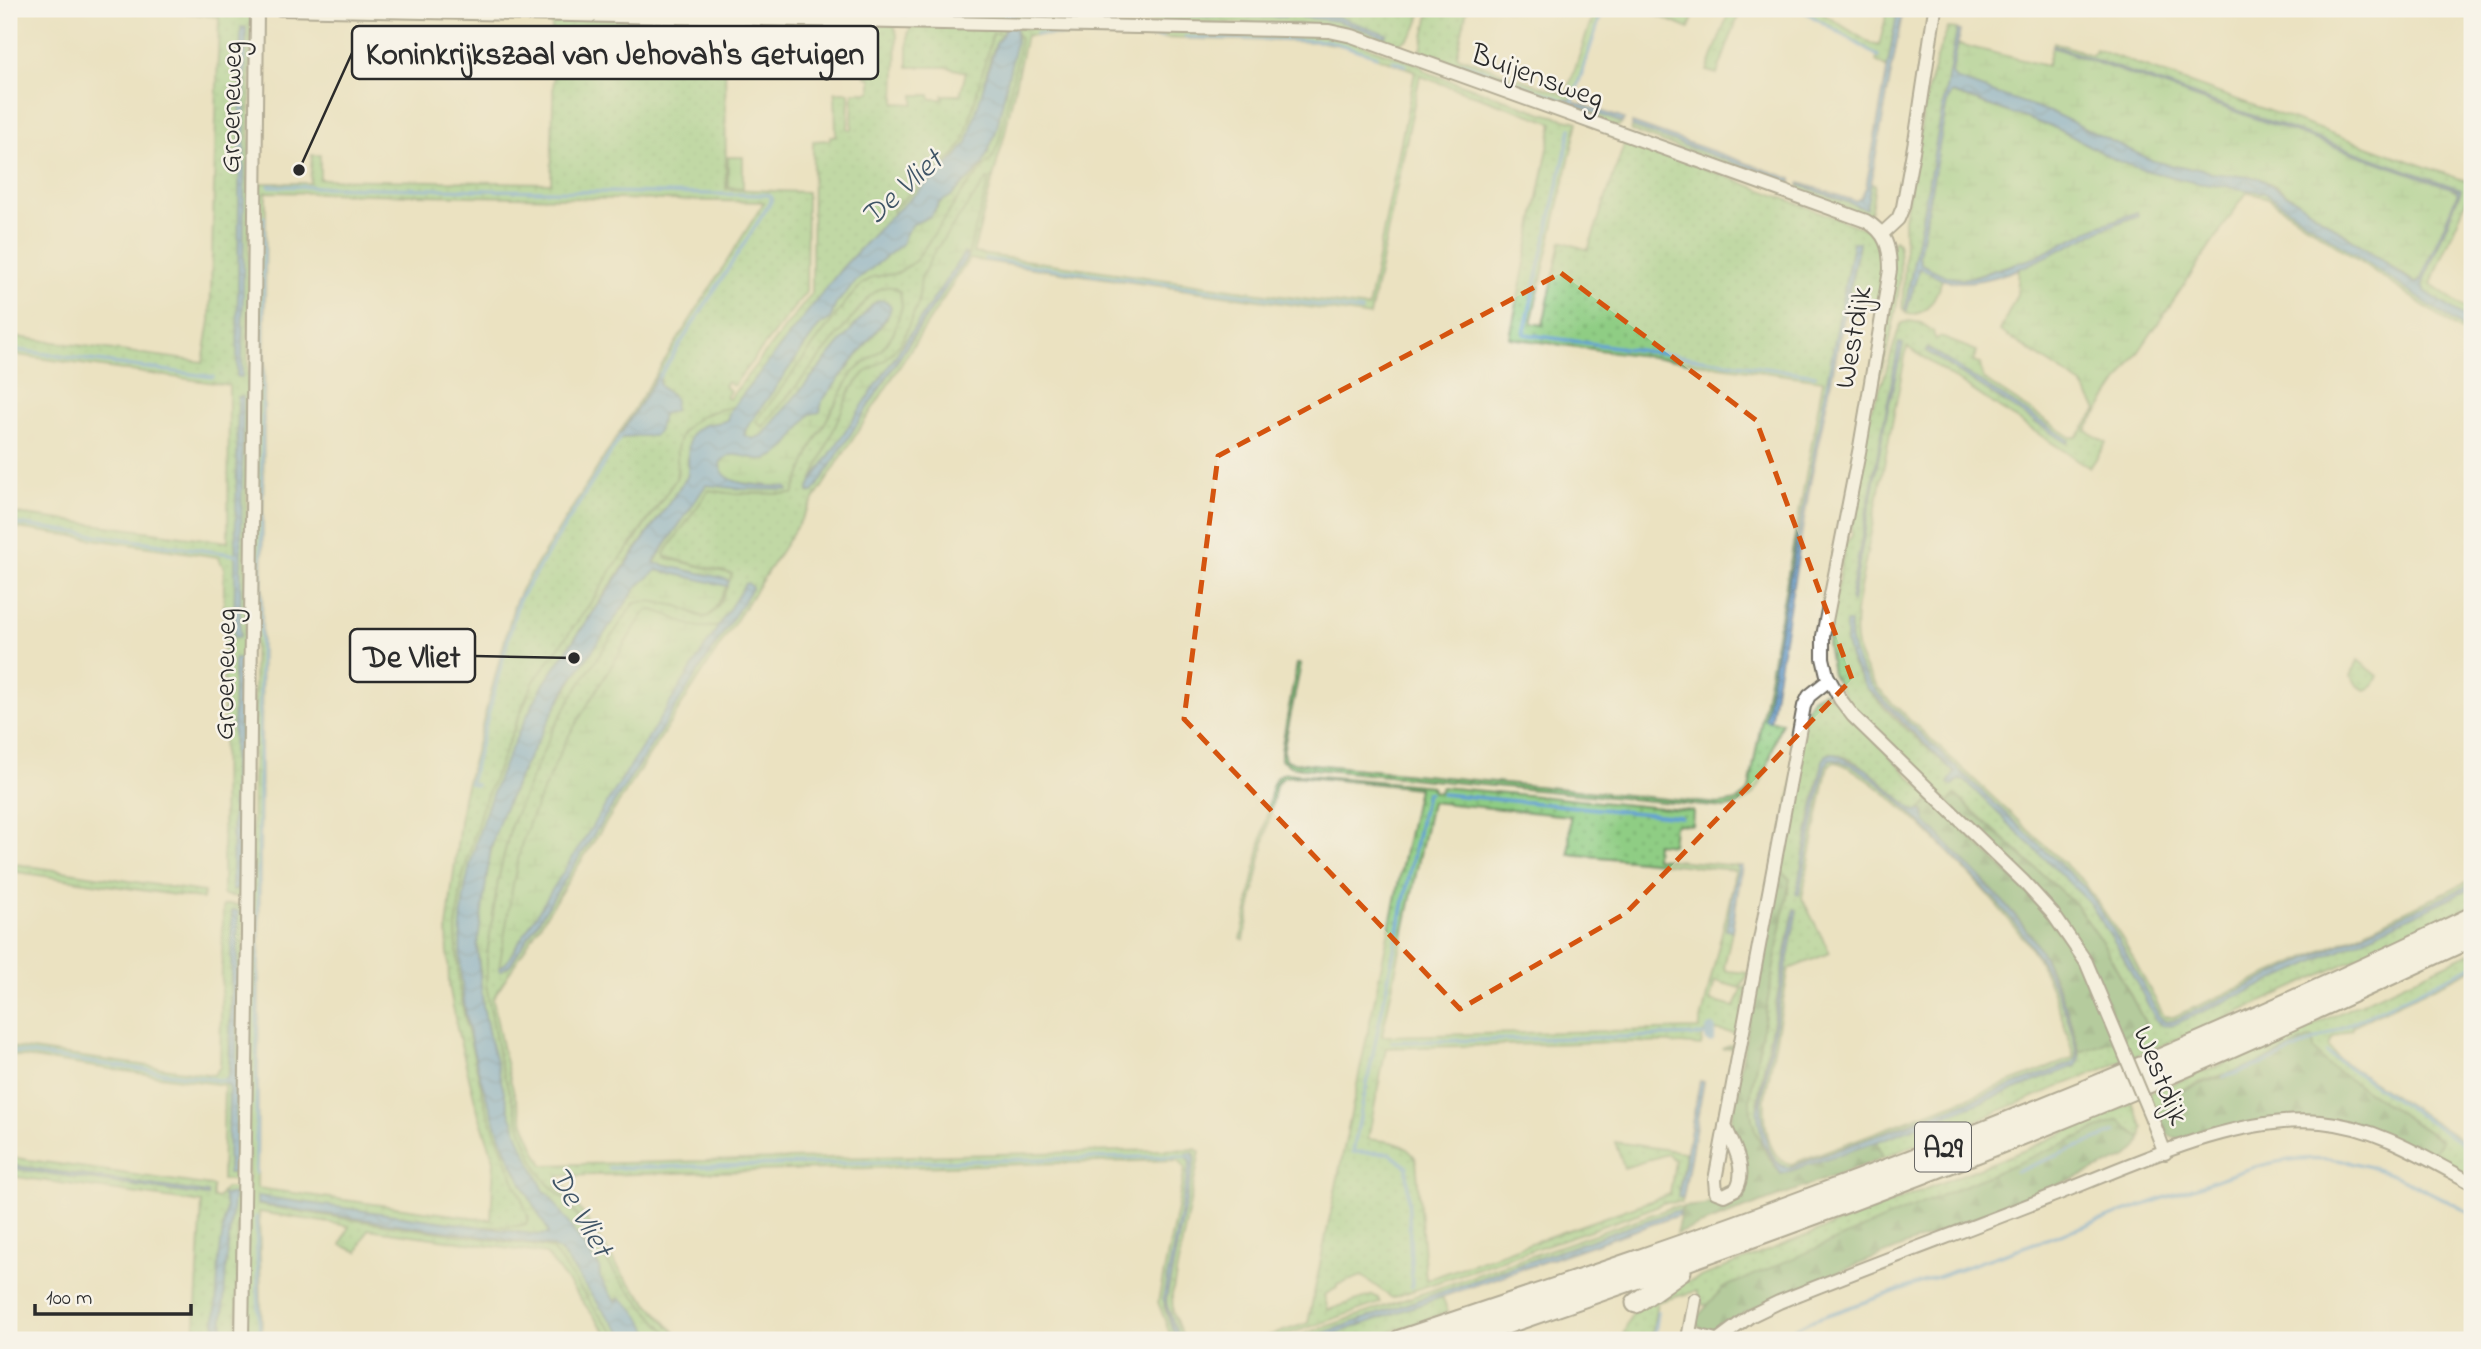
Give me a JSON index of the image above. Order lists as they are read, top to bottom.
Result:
{
  "streets": {
    "highway": ["A29"],
    "street": ["Buijensweg", "Groeneweg", "Westdijk"]
  },
  "crossings": [
    ["Buijensweg", "Westdijk"]
  ],
  "water": ["De Vliet"],
  "places": ["Koninkrijkszaal van Jehovah's Getuigen", "De Vliet"],
  "scale_bar": "100 m"
}
